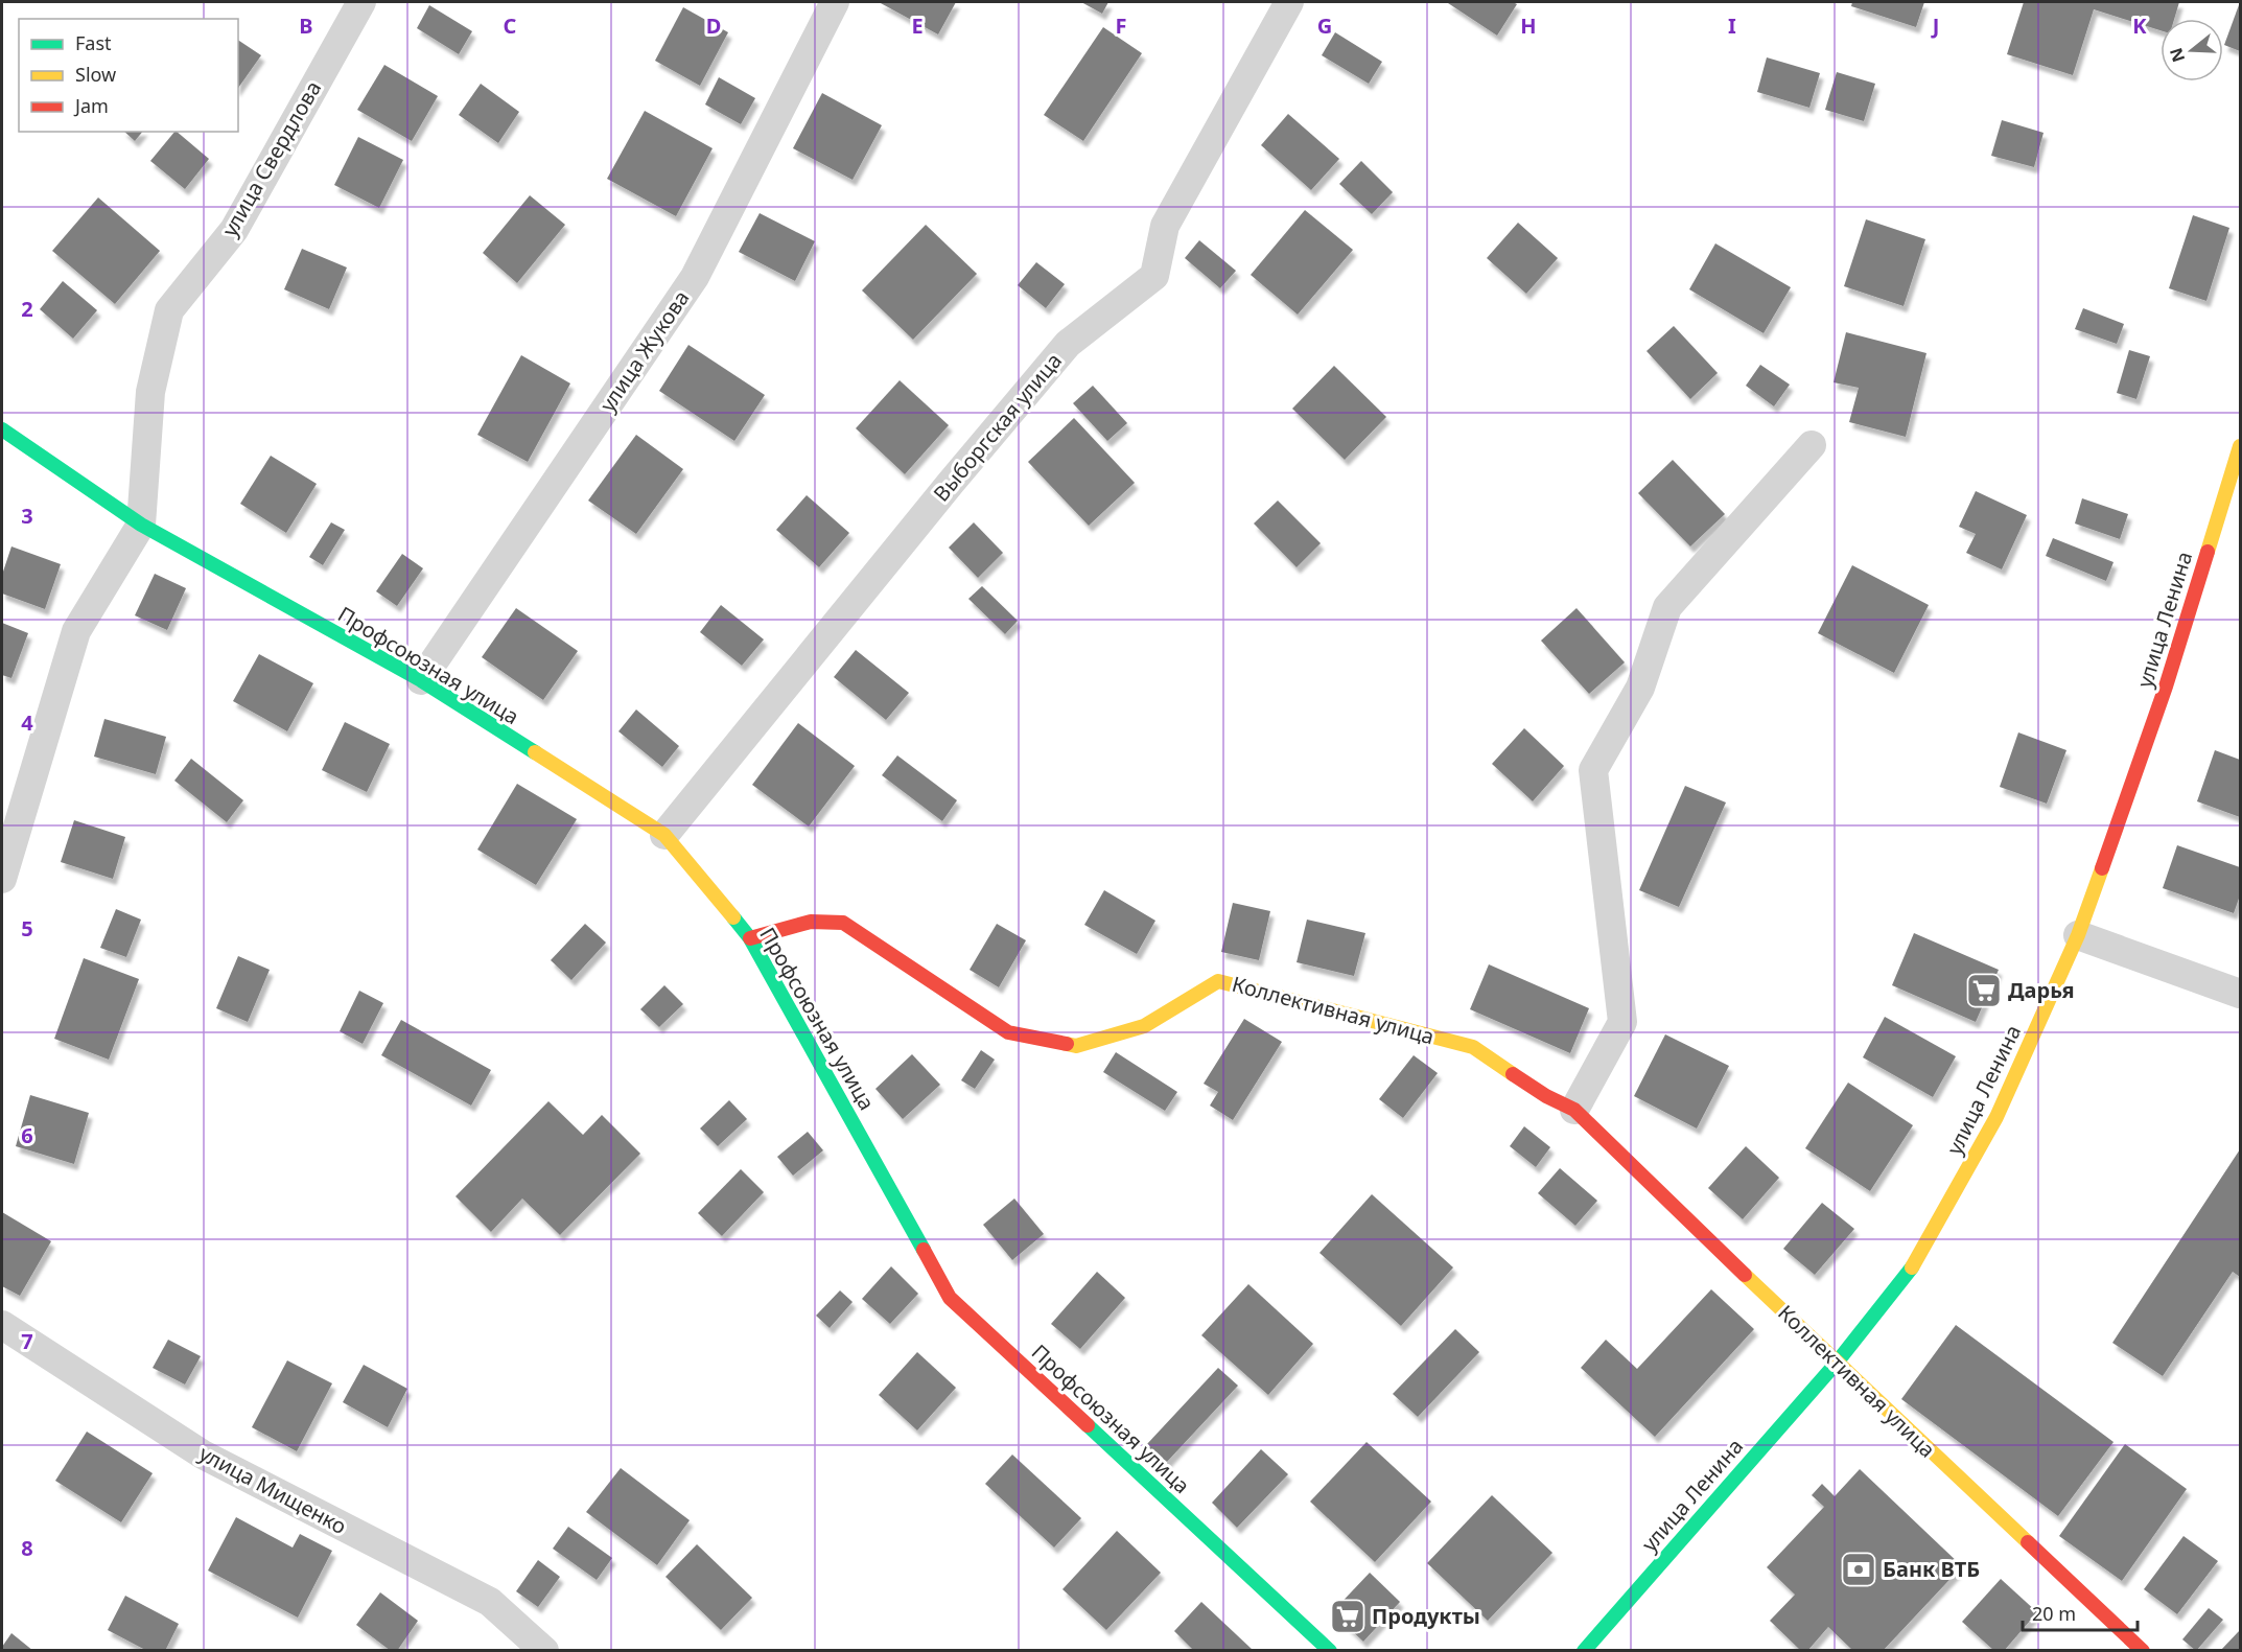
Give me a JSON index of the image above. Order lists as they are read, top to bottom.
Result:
{
  "streets": {
    "street": [
      "улица Свердлова",
      "улица Жукова",
      "Выборгская улица",
      "улица Ленина",
      "Профсоюзная улица",
      "Коллективная улица",
      "улица Мищенко"
    ]
  },
  "crossings": [
    ["улица Свердлова", "Профсоюзная улица"],
    ["улица Жукова", "Профсоюзная улица"],
    ["Выборгская улица", "Профсоюзная улица"],
    ["улица Ленина", "Коллективная улица"],
    ["Профсоюзная улица", "Коллективная улица"]
  ],
  "places": {
    "supermarket": ["Дарья", "Продукты"],
    "bank": ["Банк ВТБ"]
  },
  "legend": ["Fast", "Slow", "Jam"],
  "scale_bar": "20 m",
  "north": "left",
  "grid": {
    "columns": [
      "B",
      "C",
      "D",
      "E",
      "F",
      "G",
      "H",
      "I",
      "J",
      "K"
    ],
    "rows": [
      "2",
      "3",
      "4",
      "5",
      "6",
      "7",
      "8"
    ]
  }
}
